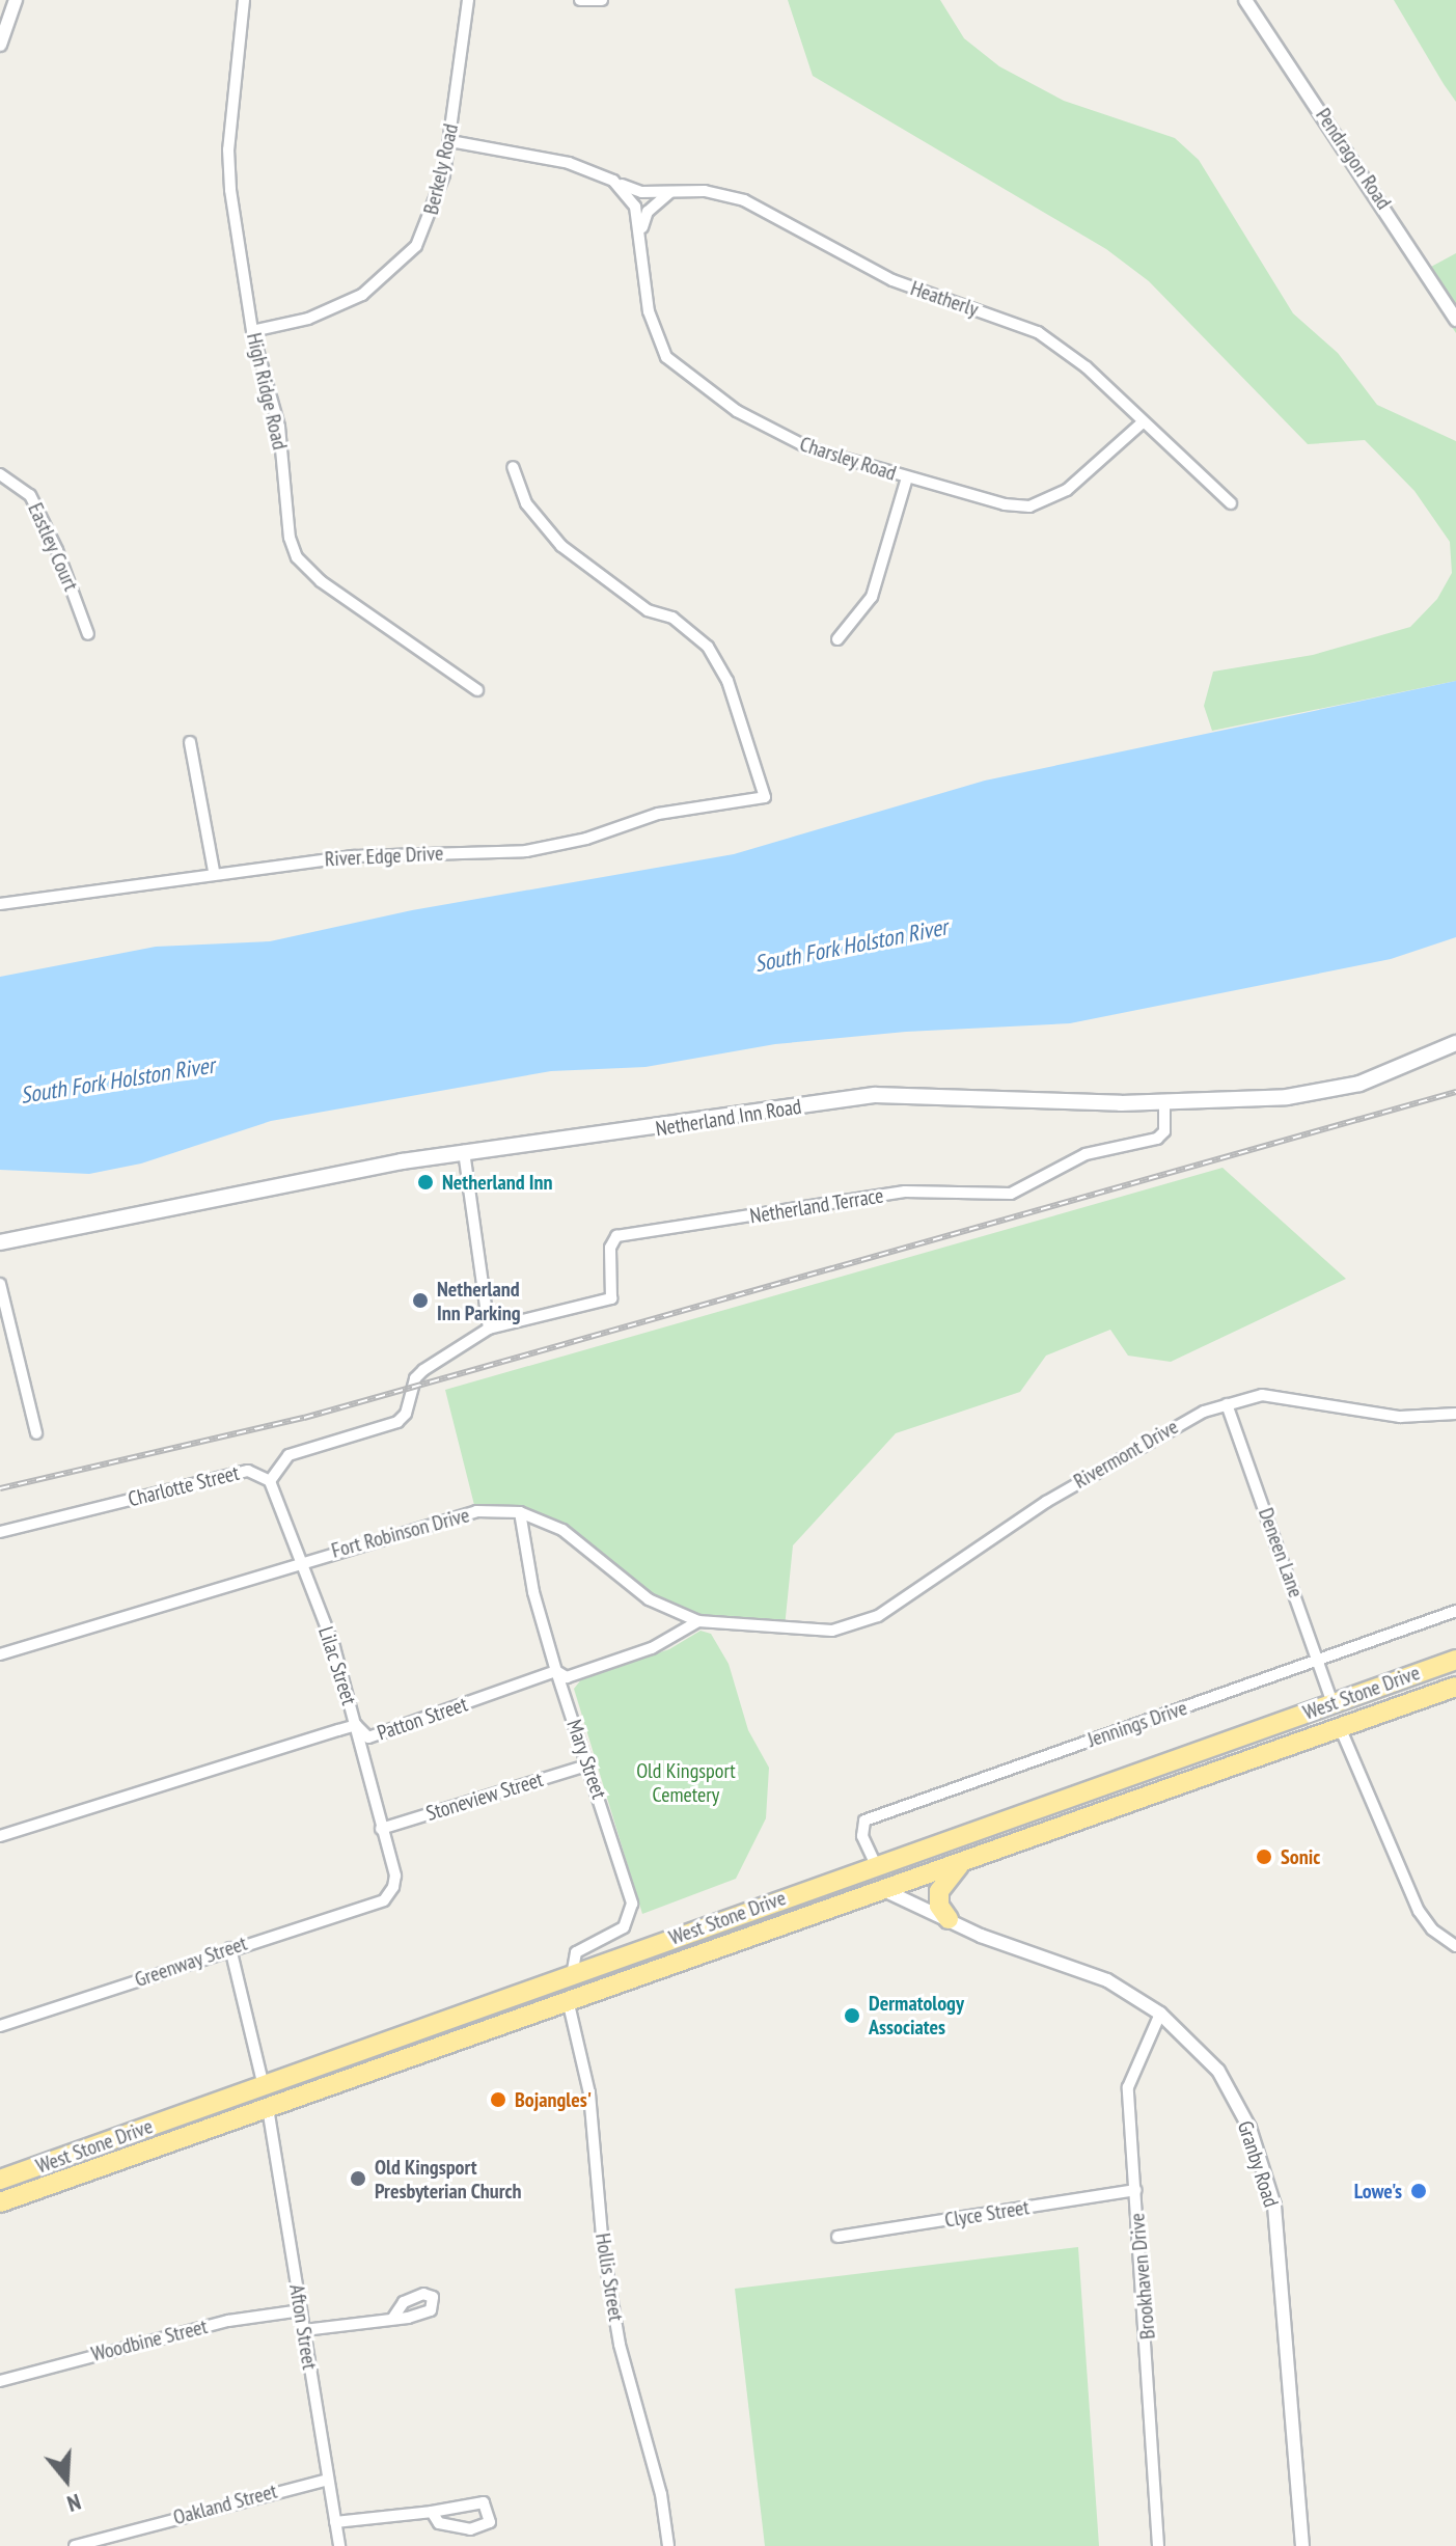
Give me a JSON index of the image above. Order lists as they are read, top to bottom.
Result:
{
  "streets": {
    "highway": ["West Stone Drive"],
    "main road": ["Netherland Inn Road"],
    "street": [
      "Pendragon Road",
      "Berkely Road",
      "Heatherly",
      "High Ridge Road",
      "Charsley Road",
      "Eastley Court",
      "River Edge Drive",
      "Netherland Terrace",
      "Rivermont Drive",
      "Charlotte Street",
      "Fort Robinson Drive",
      "Deneen Lane",
      "Lilac Street",
      "Patton Street",
      "Jennings Drive",
      "Mary Street",
      "Stoneview Street",
      "Greenway Street",
      "Granby Road",
      "Clyce Street",
      "Brookhaven Drive",
      "Hollis Street",
      "Afton Street",
      "Woodbine Street",
      "Oakland Street"
    ]
  },
  "crossings": [
    ["Berkely Road", "Heatherly"],
    ["Berkely Road", "High Ridge Road"],
    ["Heatherly", "Charsley Road"],
    ["Netherland Inn Road", "Netherland Terrace"],
    ["Netherland Terrace", "Charlotte Street"],
    ["Rivermont Drive", "Fort Robinson Drive"],
    ["Rivermont Drive", "Deneen Lane"],
    ["Charlotte Street", "Lilac Street"],
    ["Fort Robinson Drive", "Lilac Street"],
    ["Fort Robinson Drive", "Patton Street"],
    ["Fort Robinson Drive", "Mary Street"],
    ["Deneen Lane", "West Stone Drive"],
    ["Deneen Lane", "Jennings Drive"],
    ["Lilac Street", "Patton Street"],
    ["Lilac Street", "Stoneview Street"],
    ["Lilac Street", "Greenway Street"],
    ["West Stone Drive", "Jennings Drive"],
    ["West Stone Drive", "Mary Street"],
    ["West Stone Drive", "Granby Road"],
    ["West Stone Drive", "Hollis Street"],
    ["West Stone Drive", "Afton Street"],
    ["Patton Street", "Mary Street"],
    ["Mary Street", "Stoneview Street"],
    ["Granby Road", "Brookhaven Drive"],
    ["Clyce Street", "Brookhaven Drive"],
    ["Afton Street", "Woodbine Street"],
    ["Afton Street", "Oakland Street"]
  ],
  "water": ["South Fork Holston River"],
  "parks": ["Old Kingsport Cemetery"],
  "places": [
    "Netherland Inn",
    "Netherland Inn Parking",
    "Sonic",
    "Dermatology Associates",
    "Bojangles'",
    "Old Kingsport Presbyterian Church",
    "Lowe's"
  ],
  "north": "bottom"
}
